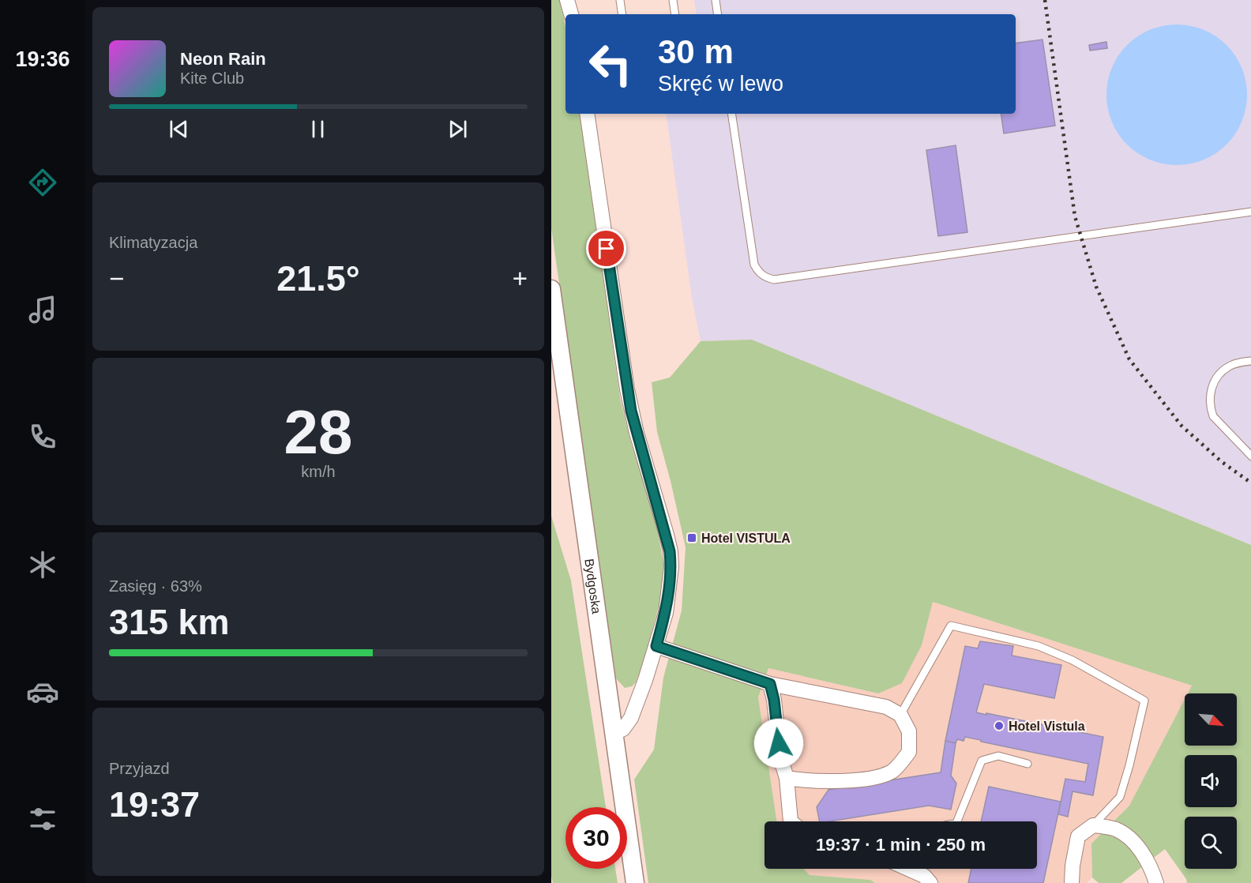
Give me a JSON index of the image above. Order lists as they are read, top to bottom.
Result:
{
  "streets": {
    "street": ["Bydgoska"]
  },
  "places": {
    "transit": ["Hotel VISTULA"],
    "other": ["Hotel Vistula"]
  },
  "north": "bottom right",
  "page": {
    "tabs": "19:36",
    "turn": ["30 m", "Skręć w lewo"],
    "song": ["Neon Rain", "Kite Club"],
    "tile": [
      "Klimatyzacja",
      ["28", "km/h"],
      ["Zasięg · 63%", "315 km"],
      ["Przyjazd", "19:37"]
    ],
    "heat": ["−", "21.5°", "+"],
    "limit": "30",
    "trip": "19:37 · 1 min · 250 m"
  }
}
